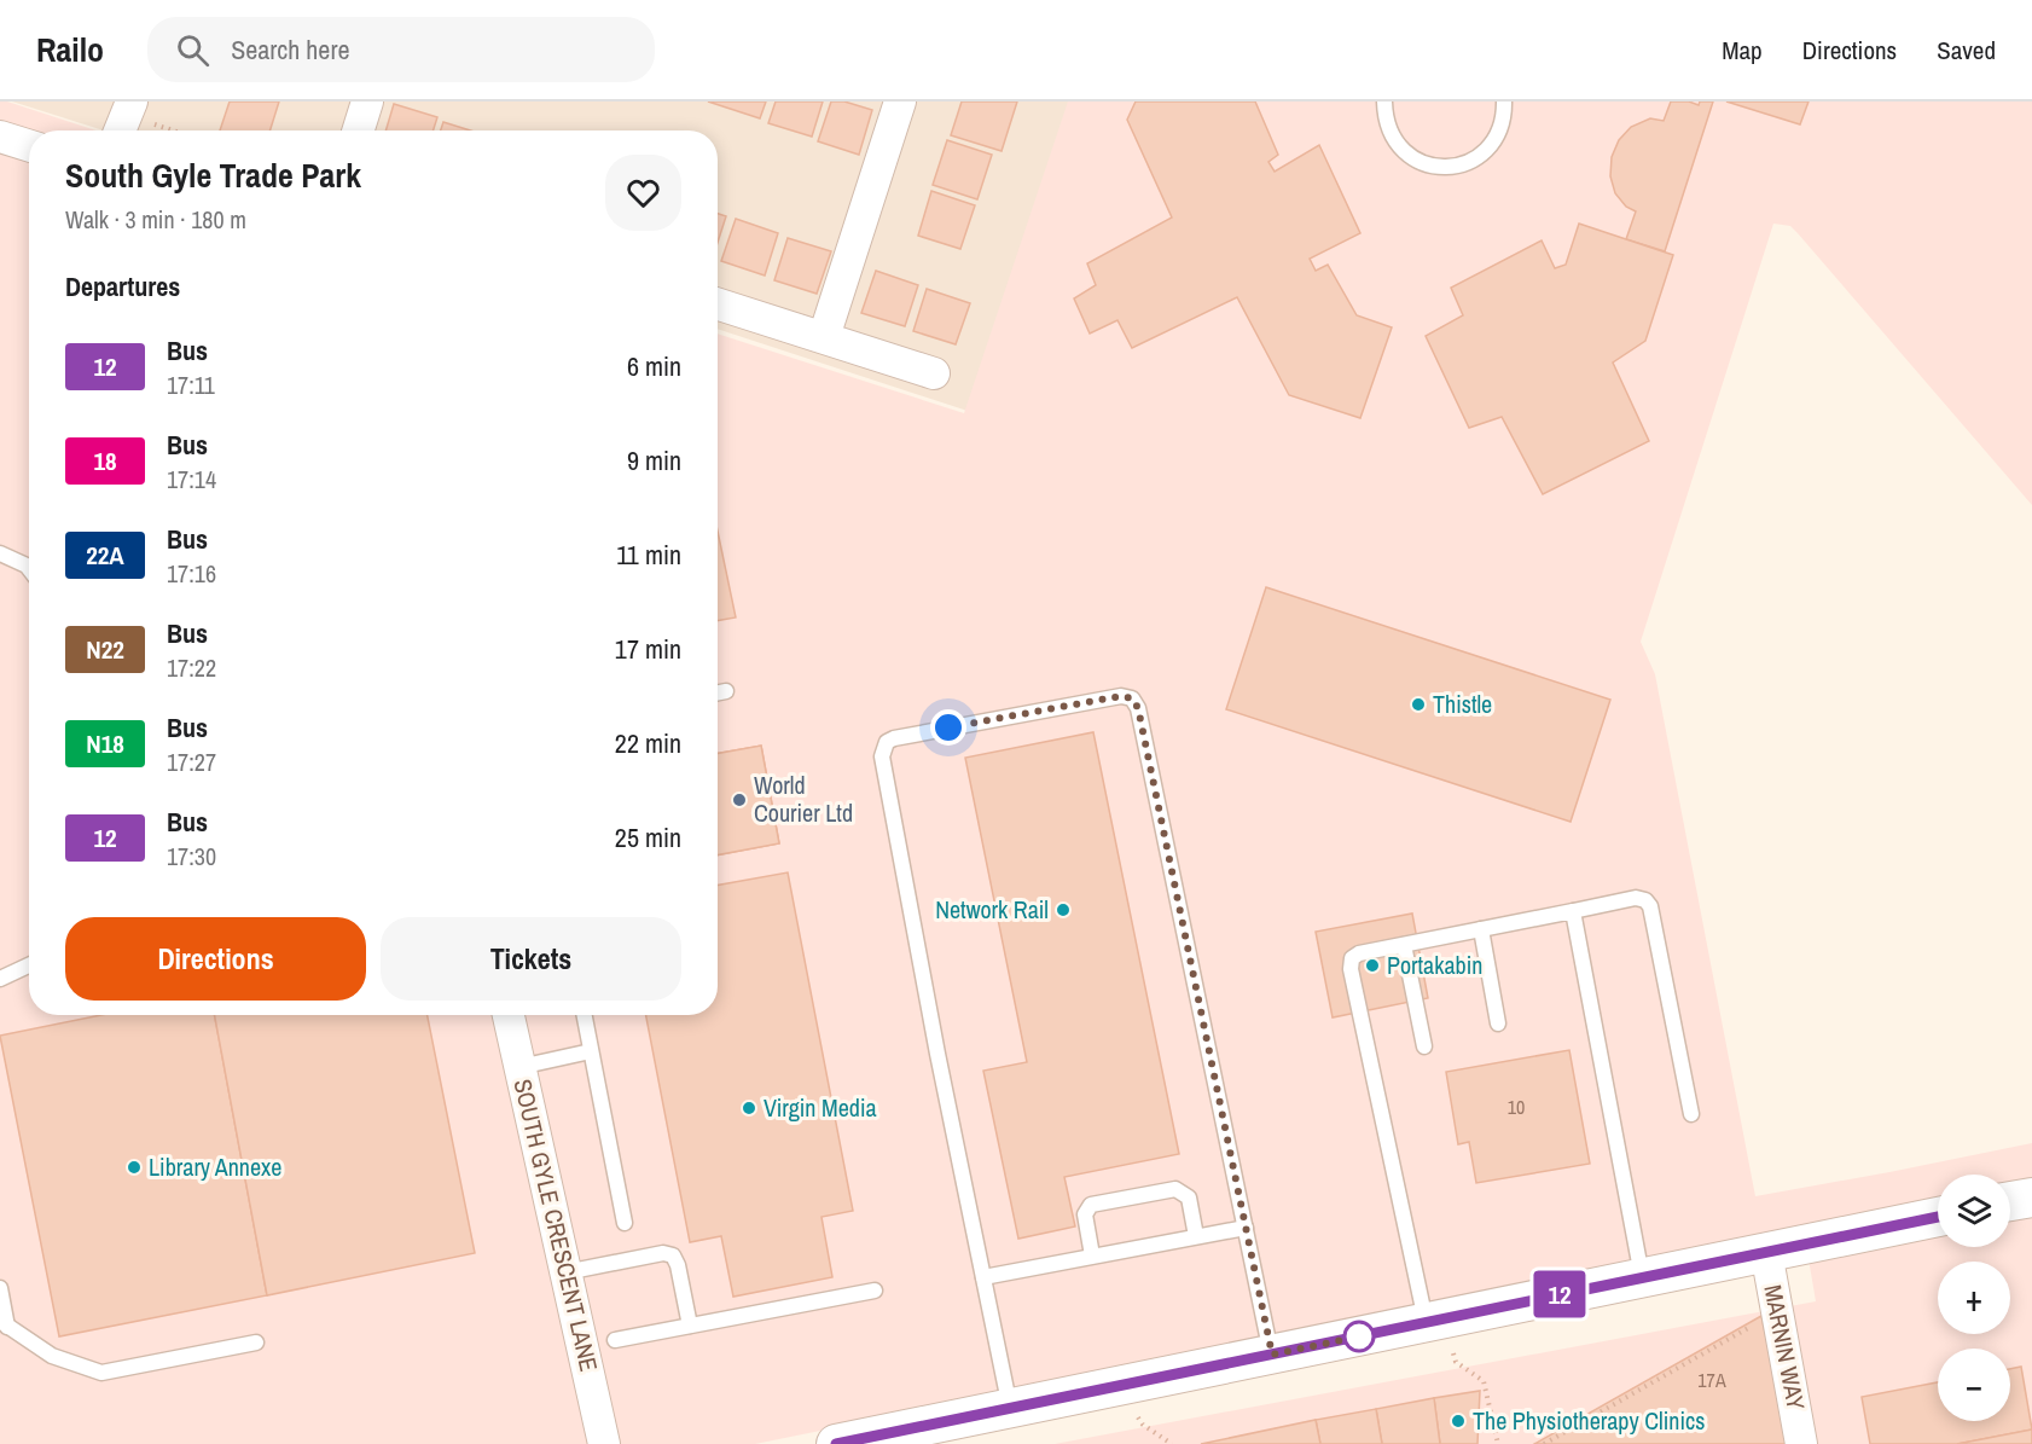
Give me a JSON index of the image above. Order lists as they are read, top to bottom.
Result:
{
  "streets": {
    "street": ["SOUTH GYLE CRESCENT LANE", "MARNIN WAY"]
  },
  "places": [
    "Thistle",
    "World Courier Ltd",
    "Network Rail",
    "Portakabin",
    "Virgin Media",
    "Library Annexe",
    "The Physiotherapy Clinics"
  ],
  "lines": ["bus line 12"],
  "house_numbers": ["10", "17A"],
  "page": {
    "header": "Railo",
    "search": "Search here",
    "nav": ["Map", "Directions", "Saved"],
    "on_map": "12",
    "heading": [
      ["South Gyle Trade Park", "Walk · 3 min · 180 m"],
      "Departures"
    ],
    "list": [
      {
        "mark": "12",
        "name": "Bus",
        "note": "17:11",
        "value": "6 min"
      },
      {
        "mark": "18",
        "name": "Bus",
        "note": "17:14",
        "value": "9 min"
      },
      {
        "mark": "22A",
        "name": "Bus",
        "note": "17:16",
        "value": "11 min"
      },
      {
        "mark": "N22",
        "name": "Bus",
        "note": "17:22",
        "value": "17 min"
      },
      {
        "mark": "N18",
        "name": "Bus",
        "note": "17:27",
        "value": "22 min"
      },
      {
        "mark": "12",
        "name": "Bus",
        "note": "17:30",
        "value": "25 min"
      }
    ],
    "buttons": ["Directions", "Tickets"],
    "map_buttons": ["+", "−"]
  }
}
